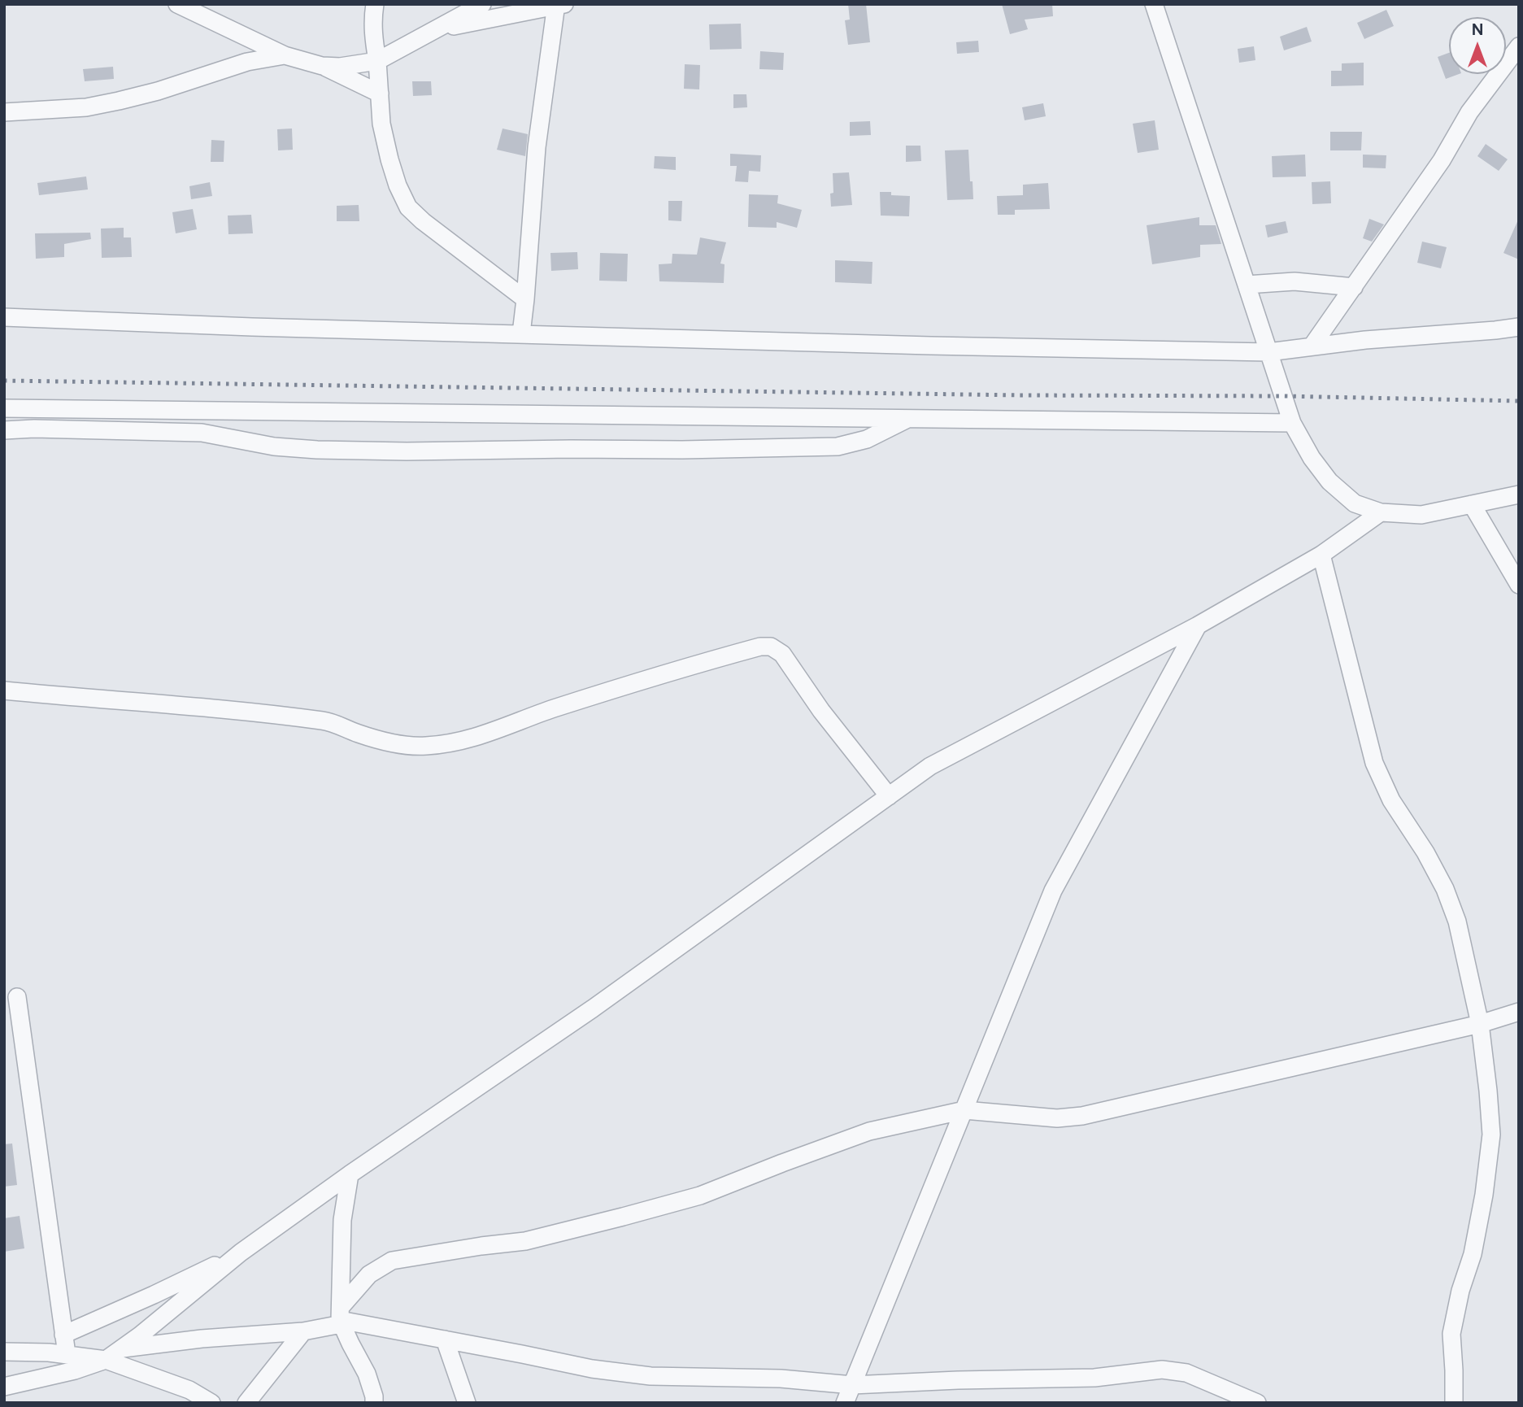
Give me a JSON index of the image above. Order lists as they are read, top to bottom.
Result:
{
  "north": "top"
}
